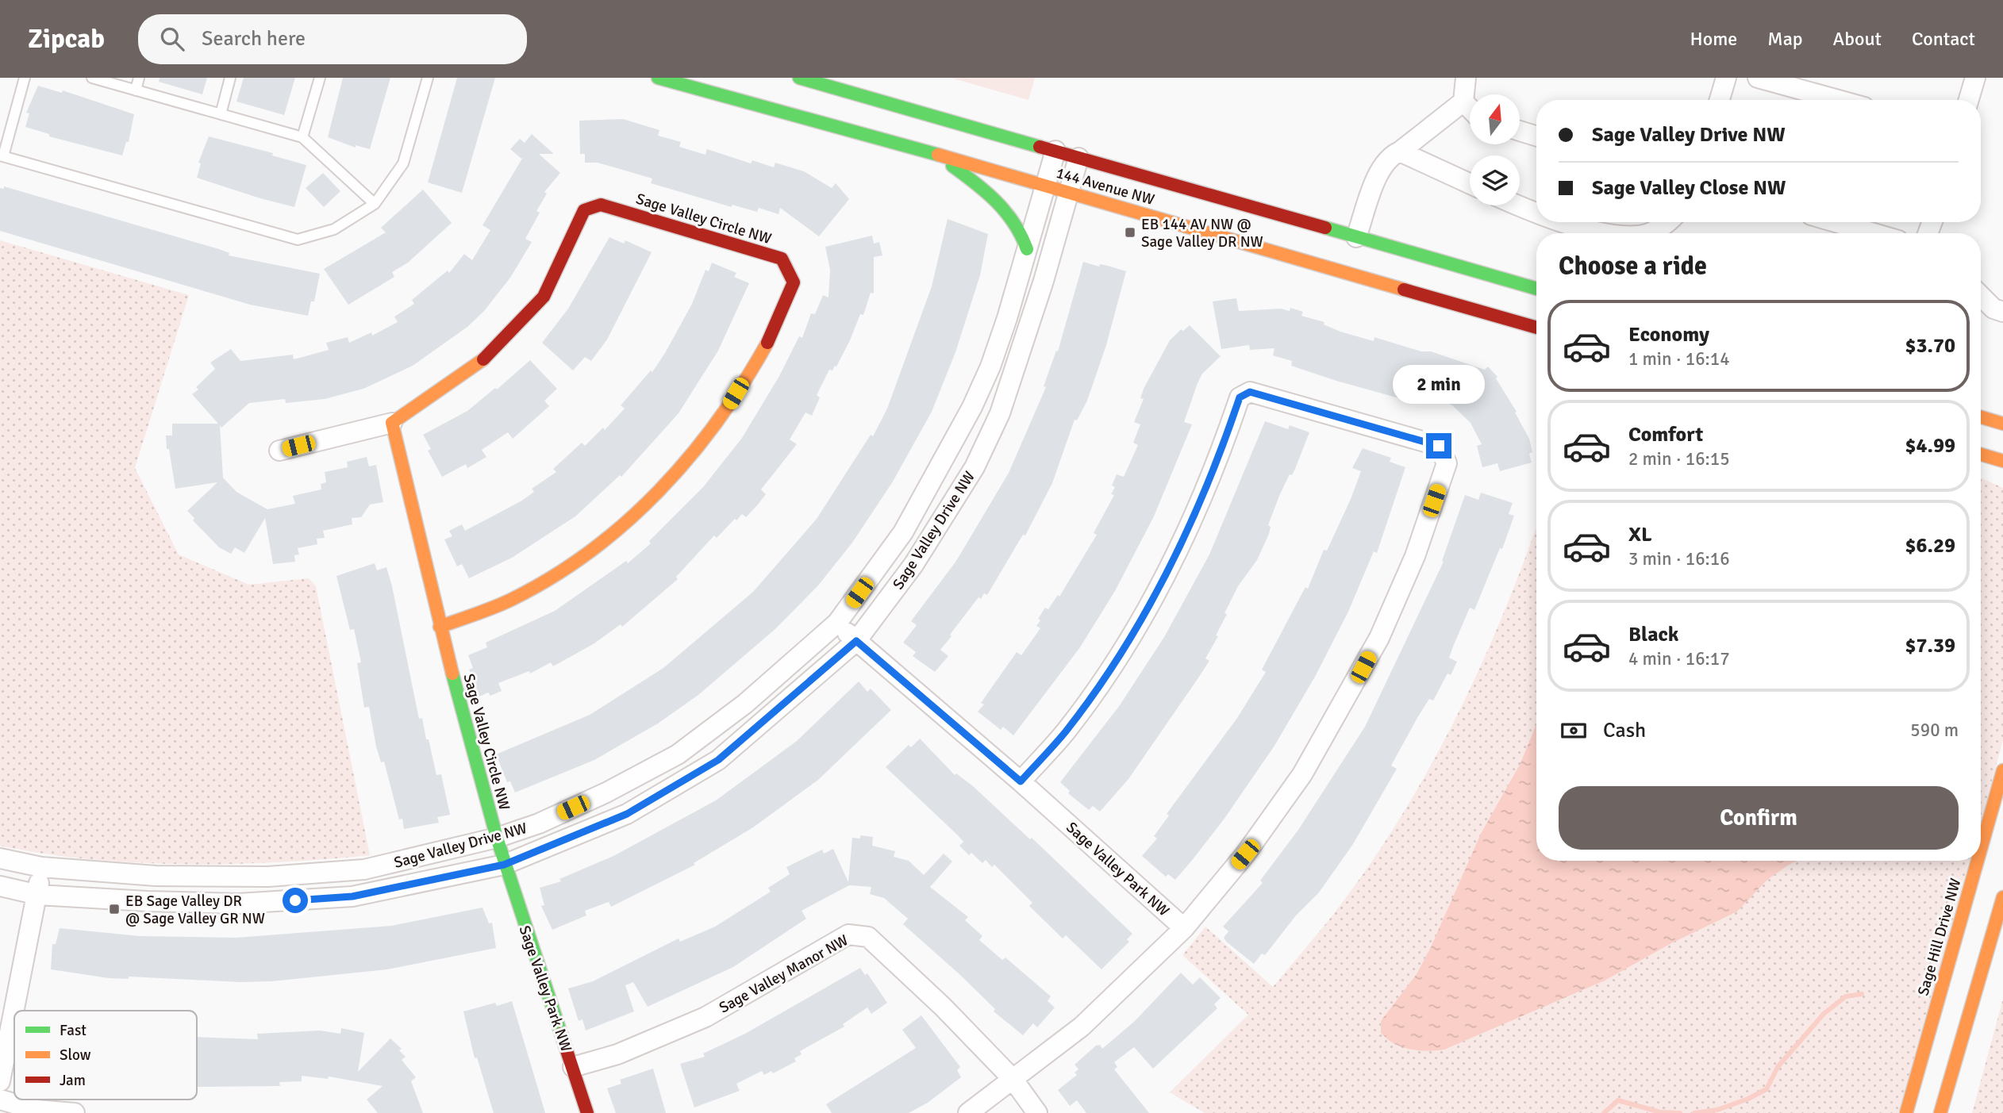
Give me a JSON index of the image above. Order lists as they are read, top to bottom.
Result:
{
  "streets": {
    "street": [
      "144 Avenue NW",
      "Sage Valley Circle NW",
      "Sage Valley Drive NW",
      "Sage Valley Park NW",
      "Sage Hill Drive NW",
      "Sage Valley Manor NW"
    ]
  },
  "crossings": [
    ["144 Avenue NW", "Sage Valley Drive NW"],
    ["Sage Valley Circle NW", "Sage Valley Drive NW"],
    ["Sage Valley Circle NW", "Sage Valley Park NW"],
    ["Sage Valley Drive NW", "Sage Valley Park NW"],
    ["Sage Valley Park NW", "Sage Valley Manor NW"]
  ],
  "places": {
    "transit": ["EB 144 AV NW @ Sage Valley DR NW", "EB Sage Valley DR @ Sage Valley GR NW"]
  },
  "legend": ["Fast", "Slow", "Jam"],
  "north": "top",
  "page": {
    "header": "Zipcab",
    "search": "Search here",
    "nav": [
      "Home",
      "Map",
      "About",
      "Contact"
    ],
    "banner": ["Sage Valley Drive NW", "Sage Valley Close NW"],
    "heading": "Choose a ride",
    "list": [
      {
        "name": "Economy",
        "note": "1 min · 16:14",
        "value": "$3.70"
      },
      {
        "name": "Comfort",
        "note": "2 min · 16:15",
        "value": "$4.99"
      },
      {
        "name": "XL",
        "note": "3 min · 16:16",
        "value": "$6.29"
      },
      {
        "name": "Black",
        "note": "4 min · 16:17",
        "value": "$7.39"
      }
    ],
    "bubble": "2 min",
    "pay": ["Cash", "590 m"],
    "buttons": "Confirm"
  }
}
